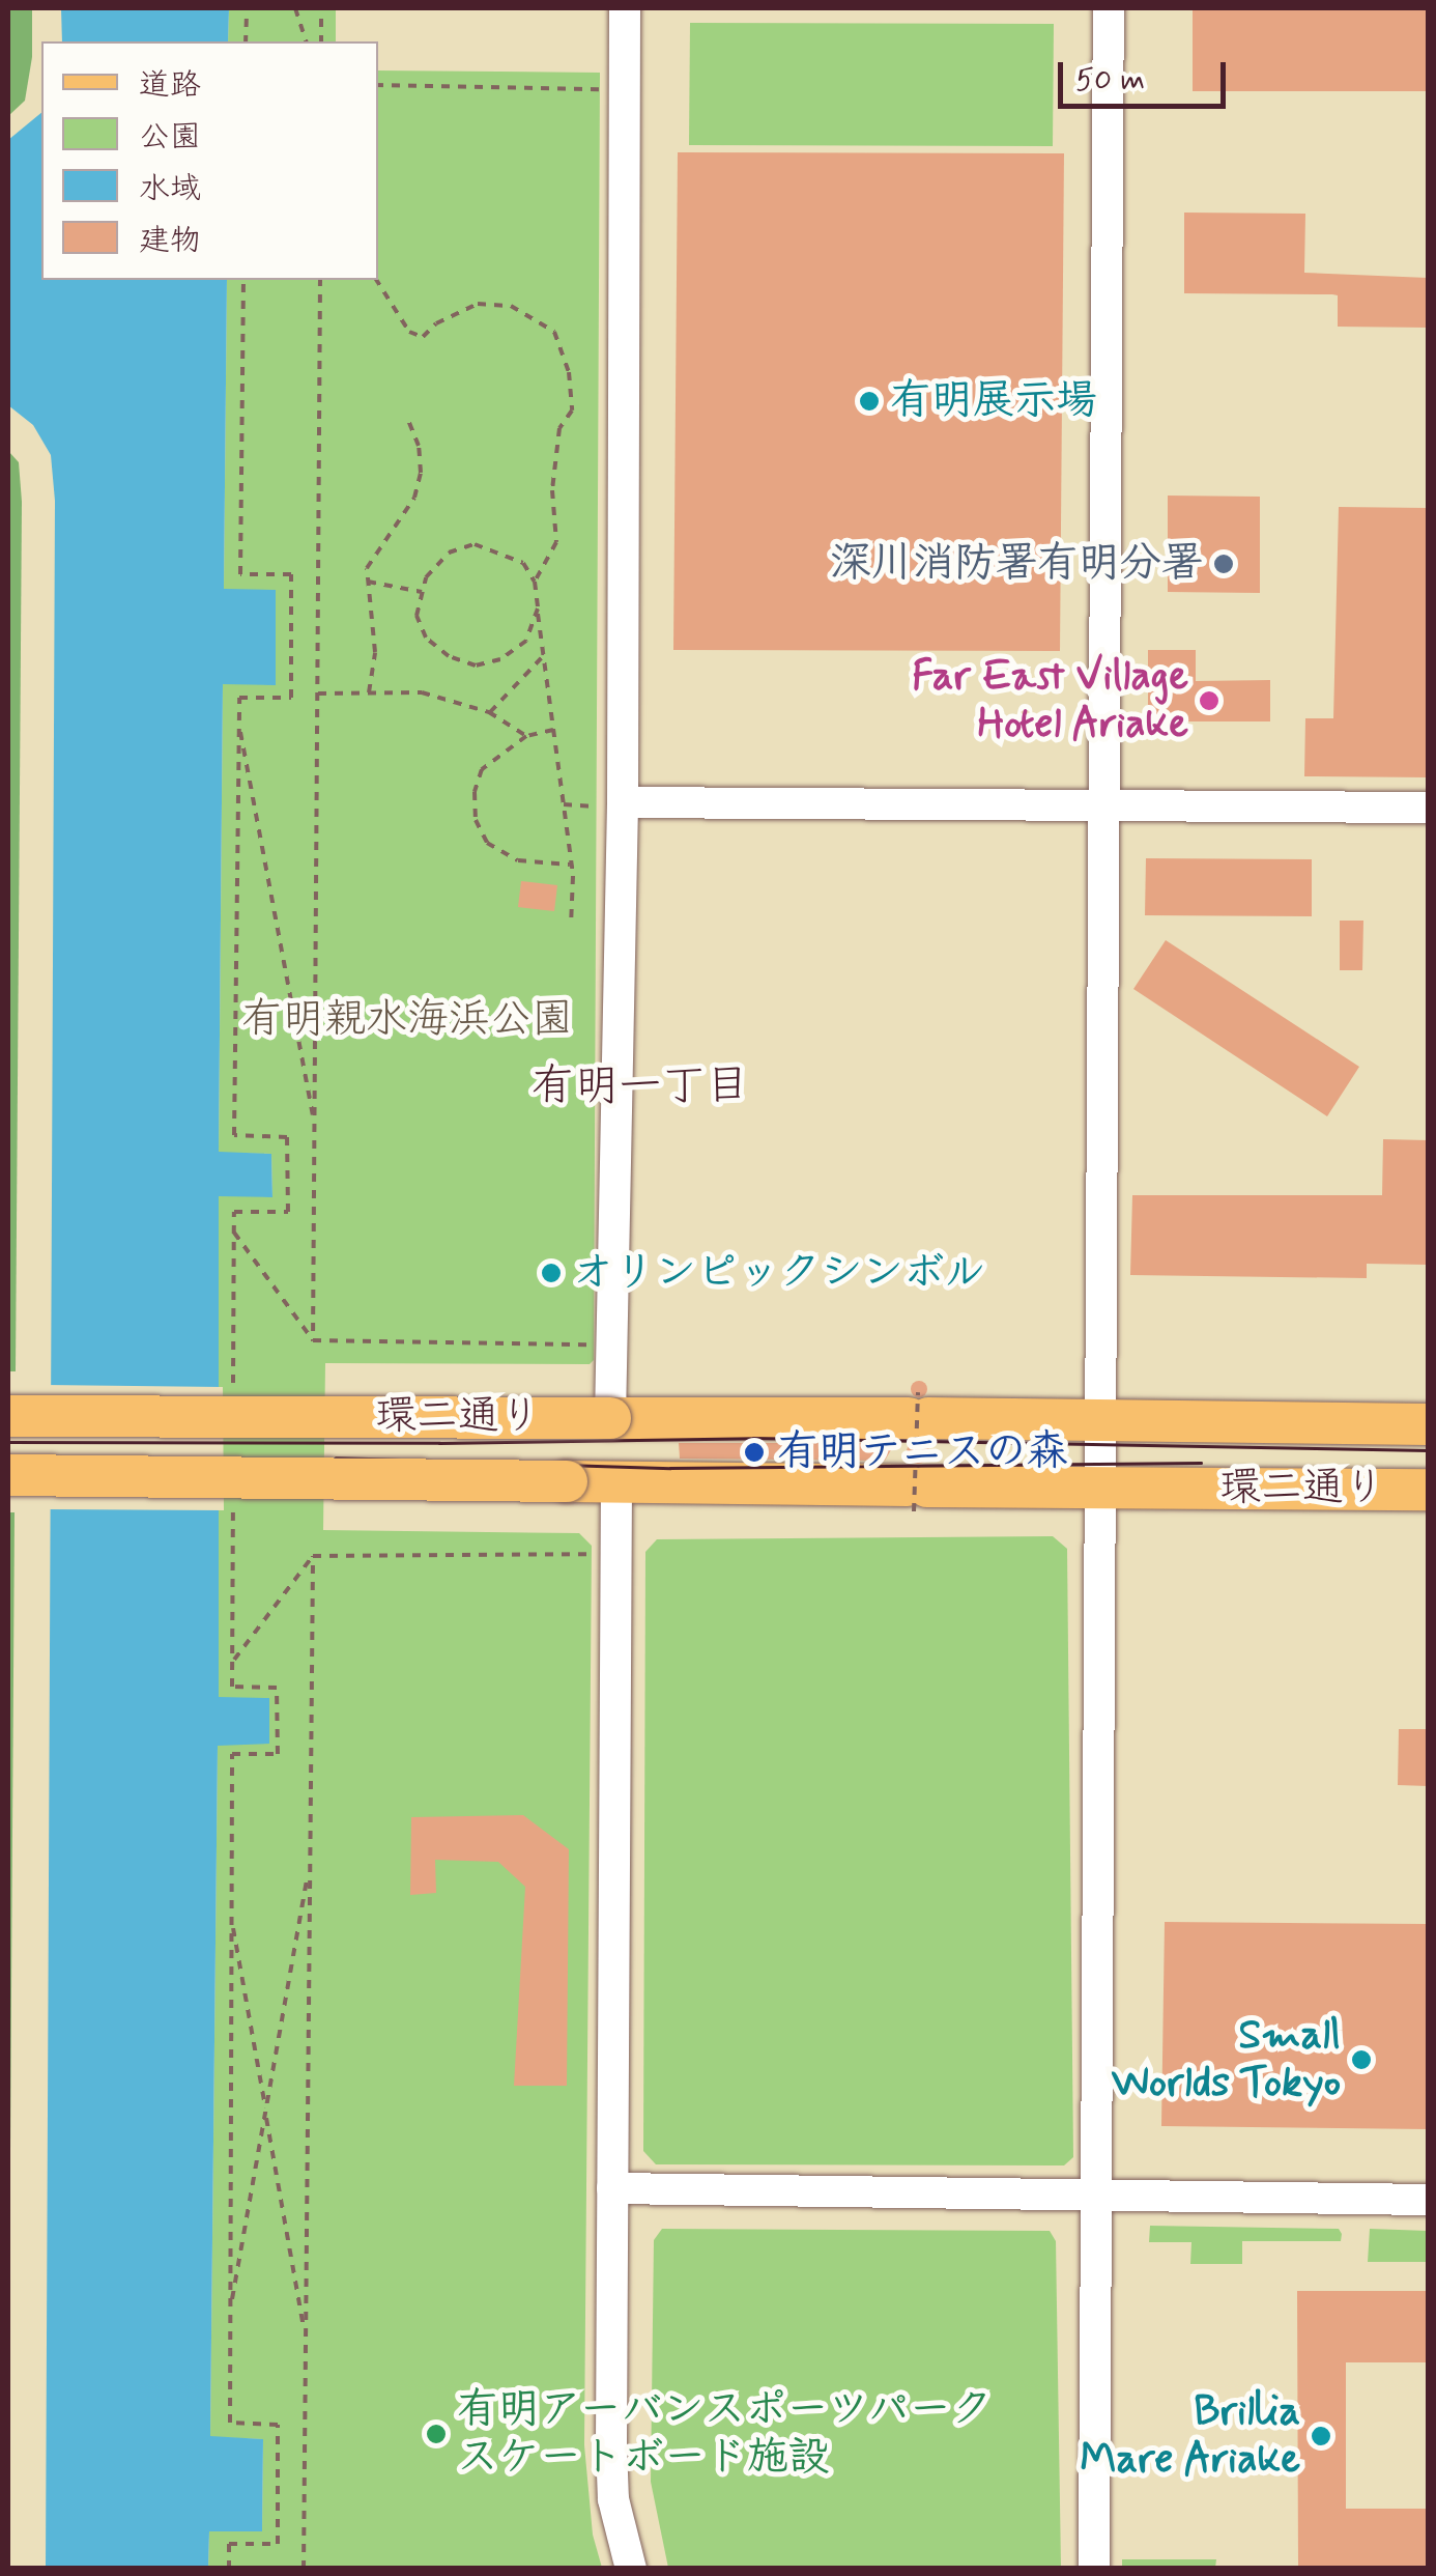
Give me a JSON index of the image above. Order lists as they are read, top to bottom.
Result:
{
  "streets": {
    "main road": ["環二通り"]
  },
  "districts": ["有明一丁目"],
  "parks": ["有明親水海浜公園"],
  "places": [
    "有明展示場",
    "深川消防署有明分署",
    "Far East Village Hotel Ariake",
    "オリンピックシンボル",
    "有明テニスの森",
    "Small Worlds Tokyo",
    "有明アーバンスポーツパーク スケートボード施設",
    "Brillia Mare Ariake"
  ],
  "legend": [
    "道路",
    "公園",
    "水域",
    "建物"
  ],
  "scale_bar": "50 m"
}
